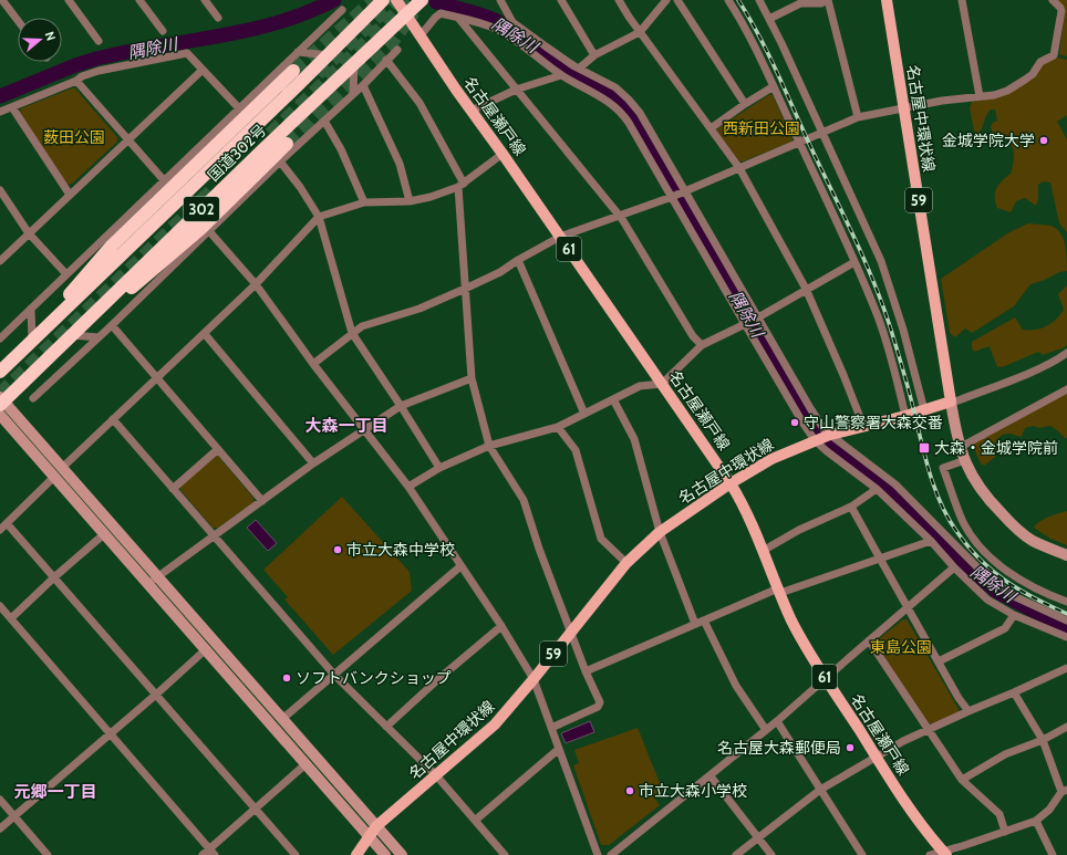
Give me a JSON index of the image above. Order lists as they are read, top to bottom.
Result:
{
  "streets": {
    "highway": ["国道302号", "302"],
    "main road": [
      "名古屋瀬戸線",
      "名古屋中環状線",
      "59",
      "61"
    ]
  },
  "crossings": [
    ["名古屋瀬戸線", "名古屋中環状線"],
    ["名古屋瀬戸線", "国道302号"]
  ],
  "districts": ["大森一丁目", "元郷一丁目"],
  "water": ["隅除川"],
  "parks": ["西新田公園", "薮田公園", "東島公園"],
  "places": {
    "other": [
      "金城学院大学",
      "守山警察署大森交番",
      "市立大森中学校",
      "ソフトバンクショップ",
      "名古屋大森郵便局",
      "市立大森小学校"
    ],
    "transit": ["大森・金城学院前"]
  },
  "north": "right"
}
